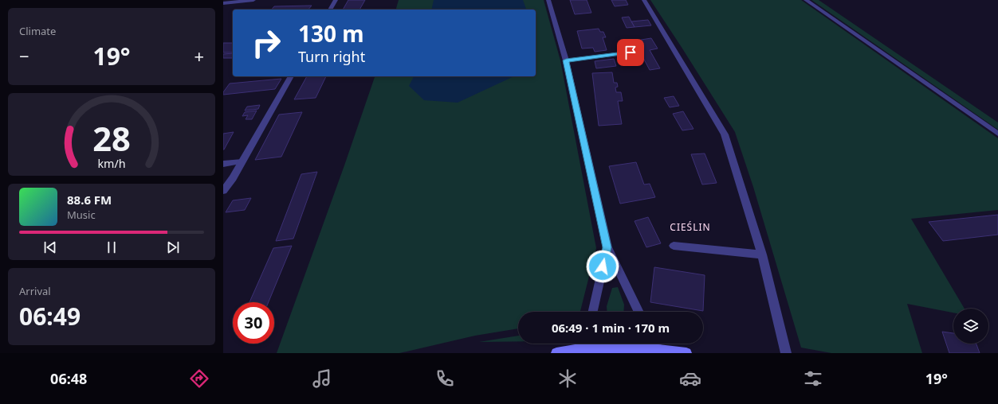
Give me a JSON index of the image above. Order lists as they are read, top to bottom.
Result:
{
  "districts": ["CIEŚLIN"],
  "page": {
    "tile": [
      "Climate",
      ["Arrival", "06:49"]
    ],
    "turn": ["130 m", "Turn right"],
    "heat": ["−", "19°", "+"],
    "song": ["88.6 FM", "Music"],
    "limit": "30",
    "trip": "06:49 · 1 min · 170 m",
    "tabs": ["06:48", "19°"],
    "gauge": ["28", "km/h"]
  }
}
